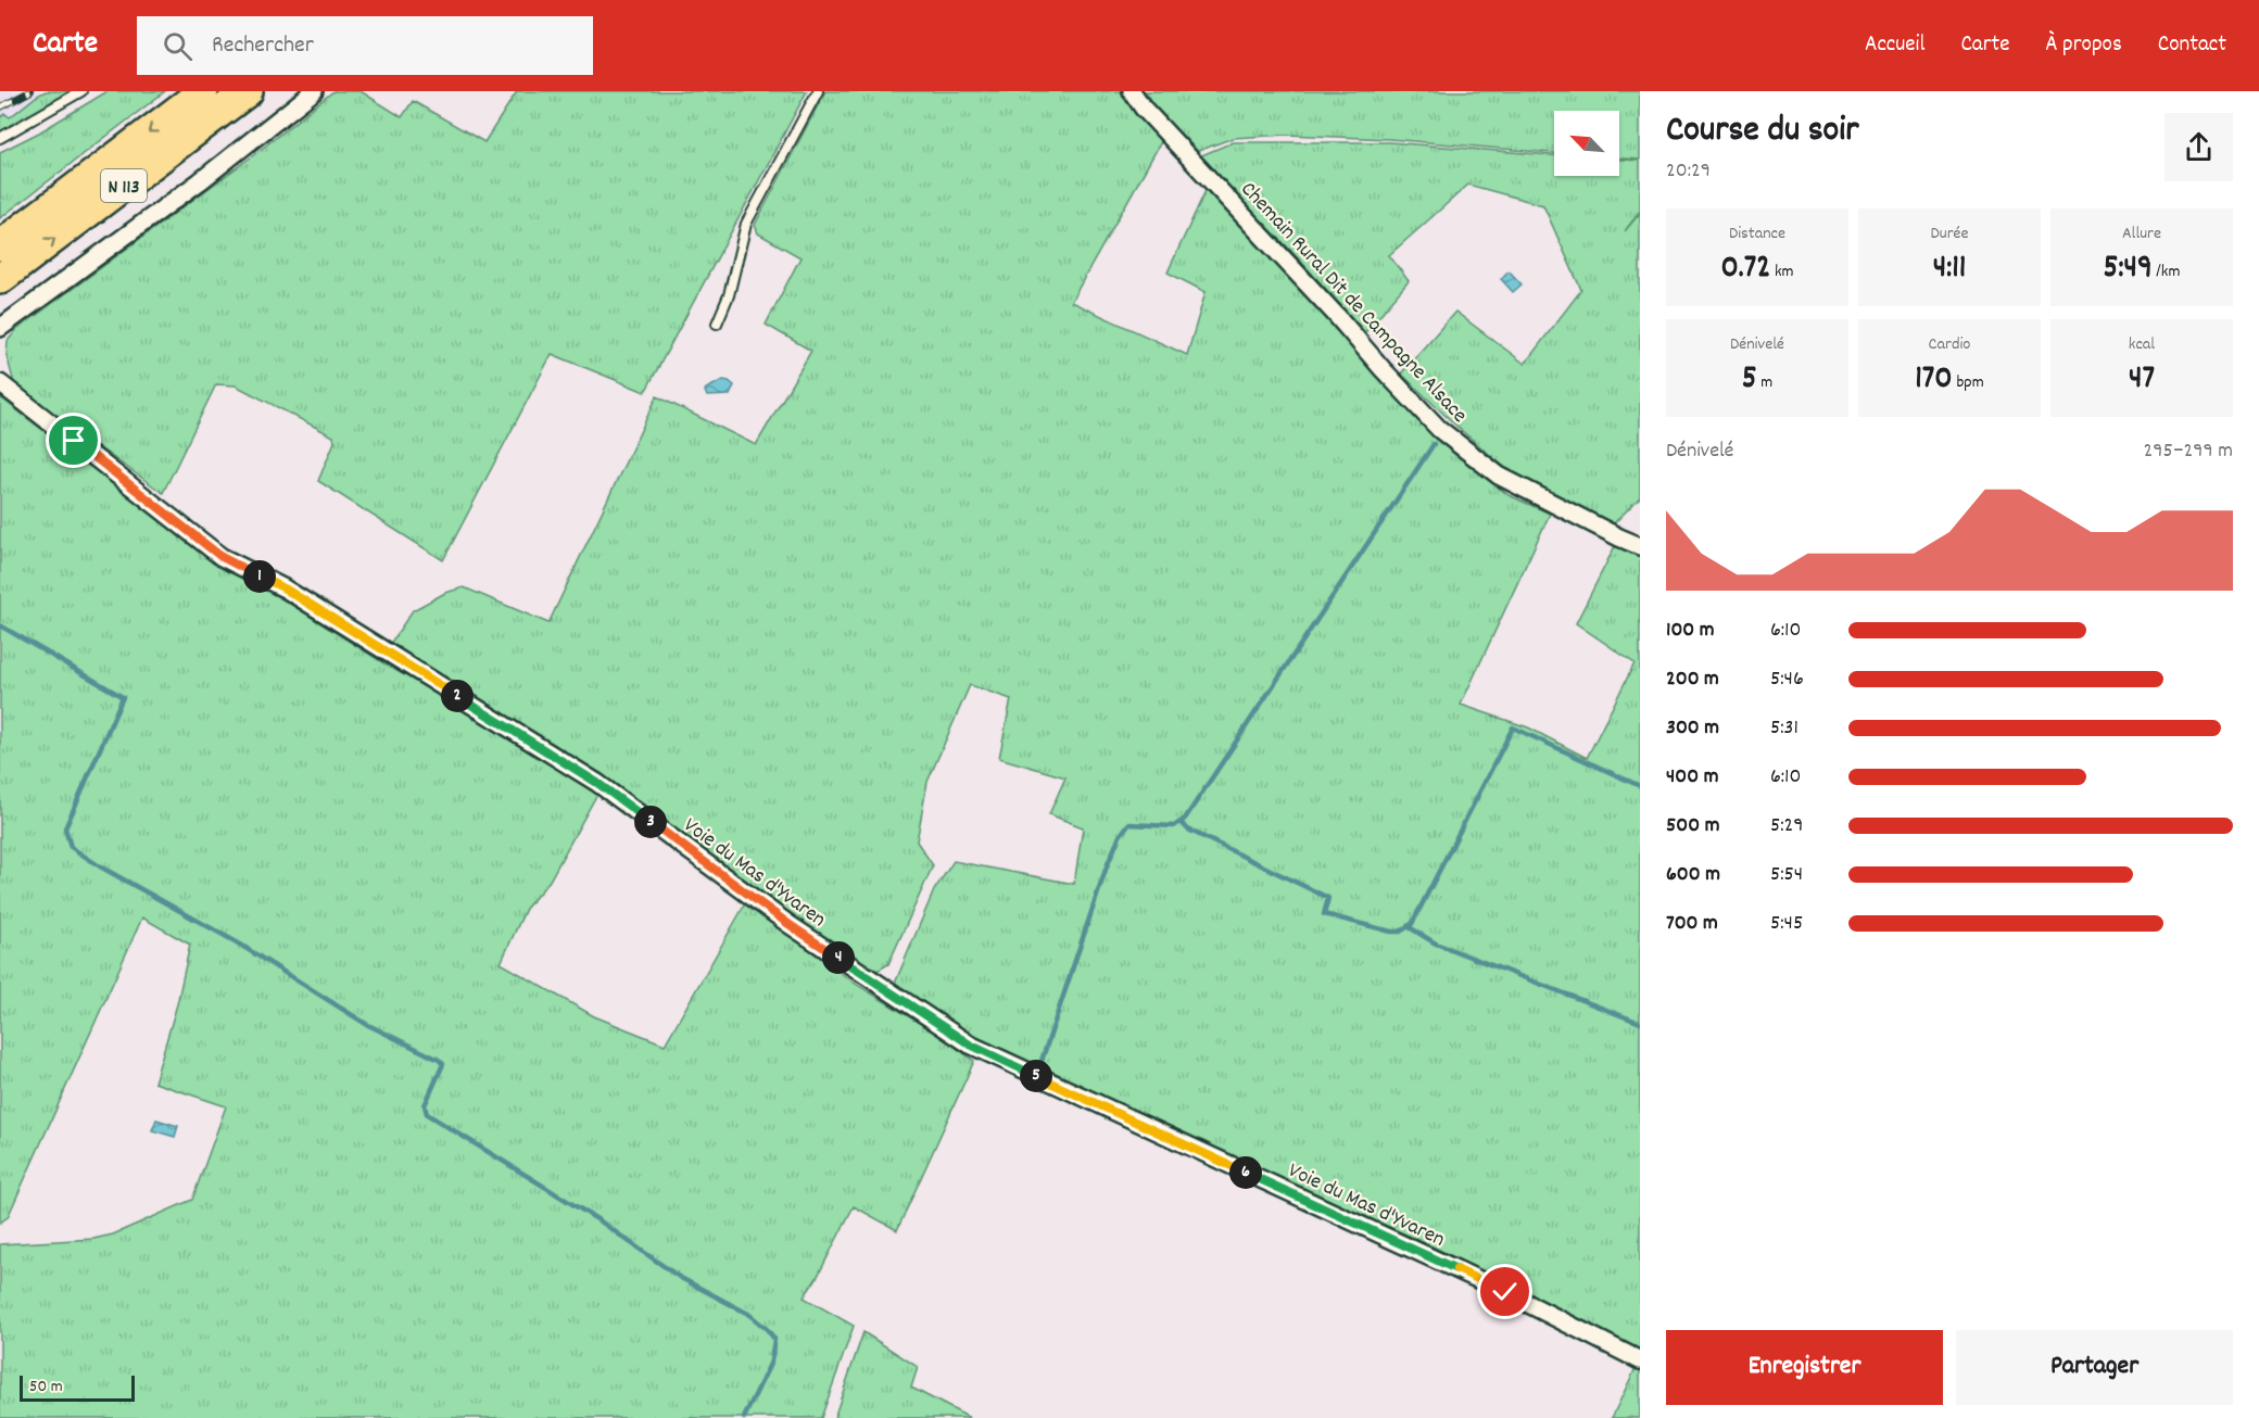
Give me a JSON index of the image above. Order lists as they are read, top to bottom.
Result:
{
  "streets": {
    "highway": ["N 113"],
    "street": ["Chemain Rural Dit de Campagne Alsace", "Voie du Mas d'Yvaren"]
  },
  "scale_bar": "50 m",
  "north": "top left",
  "page": {
    "header": "Carte",
    "search": "Rechercher",
    "nav": [
      "Accueil",
      "Carte",
      "À propos",
      "Contact"
    ],
    "heading": ["Course du soir", "20:29"],
    "stats": [
      ["Distance", "0.72 km"],
      ["Durée", "4:11"],
      ["Allure", "5:49 /km"],
      ["Dénivelé", "5 m"],
      ["Cardio", "170 bpm"],
      ["kcal", "47"]
    ],
    "chart": ["Dénivelé", "295–299 m"],
    "pins": [
      "1",
      "2",
      "3",
      "4",
      "5",
      "6"
    ],
    "list": [
      {
        "name": "100 m",
        "note": "6:10"
      },
      {
        "name": "200 m",
        "note": "5:46"
      },
      {
        "name": "300 m",
        "note": "5:31"
      },
      {
        "name": "400 m",
        "note": "6:10"
      },
      {
        "name": "500 m",
        "note": "5:29"
      },
      {
        "name": "600 m",
        "note": "5:54"
      },
      {
        "name": "700 m",
        "note": "5:45"
      }
    ],
    "buttons": ["Enregistrer", "Partager"],
    "scale": "50 m"
  }
}
